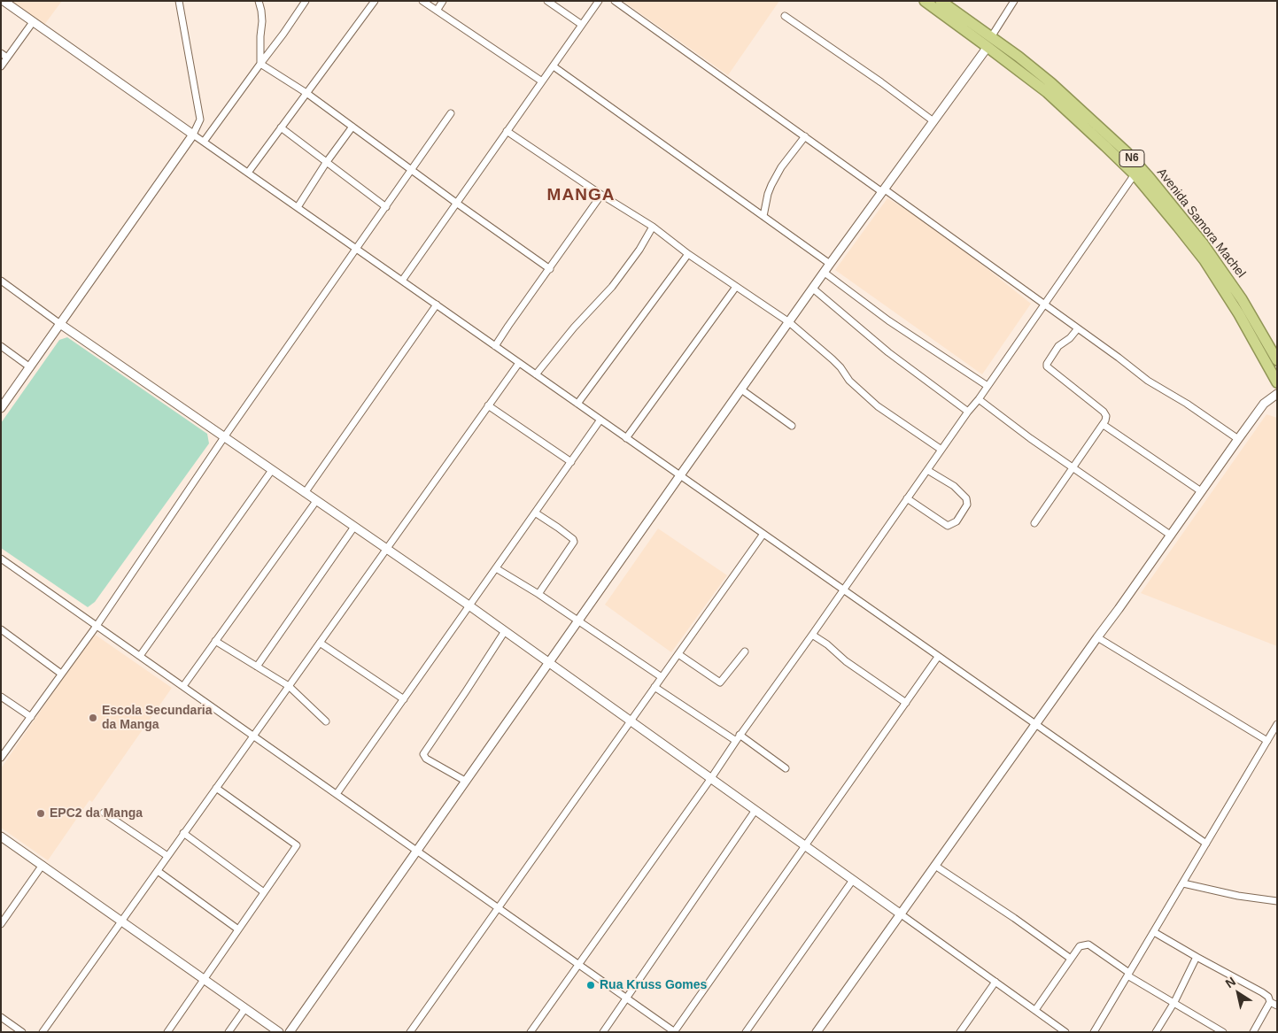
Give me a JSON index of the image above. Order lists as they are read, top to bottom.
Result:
{
  "streets": {
    "highway": ["N6", "Avenida Samora Machel"]
  },
  "crossings": [
    ["N6", "Avenida Samora Machel"]
  ],
  "districts": ["MANGA"],
  "places": ["Escola Secundaria da Manga", "EPC2 da Manga", "Rua Kruss Gomes"],
  "north": "top left"
}
